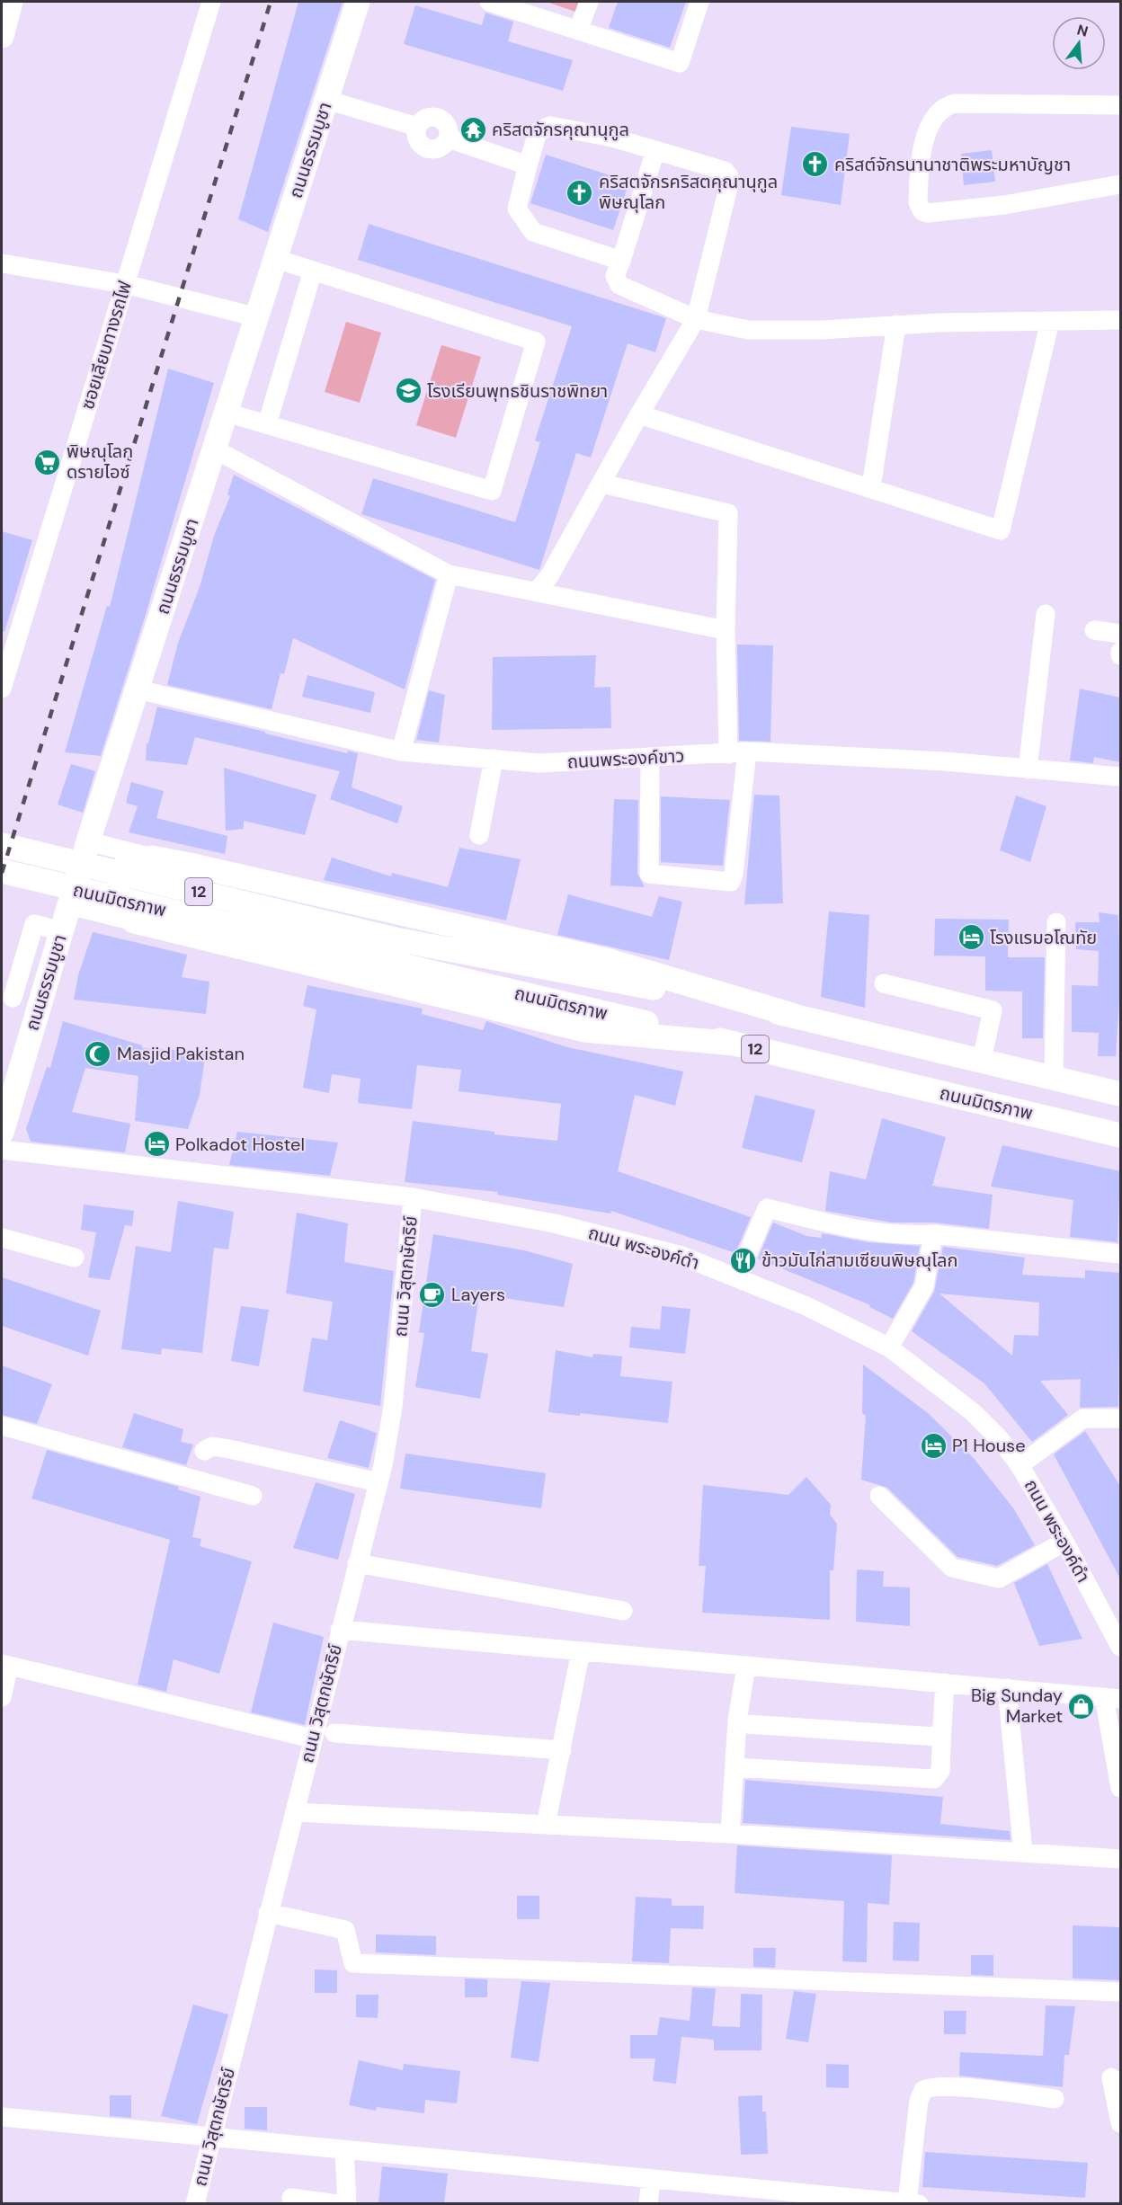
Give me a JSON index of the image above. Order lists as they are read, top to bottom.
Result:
{
  "streets": {
    "main road": ["ถนนธรรมบูชา", "12", "ถนนมิตรภาพ"],
    "street": [
      "ซอยเลียบทางรถไฟ",
      "ถนนพระองค์ขาว",
      "ถนน พระองค์ดำ",
      "ถนน วิสุตกษัตริย์"
    ]
  },
  "crossings": [
    ["ถนนธรรมบูชา", "ถนนพระองค์ขาว"],
    ["ถนน พระองค์ดำ", "ถนน วิสุตกษัตริย์"]
  ],
  "places": {
    "temple": ["คริสตจักรคุณานุกูล"],
    "church": ["คริสต์จักรนานาชาติพระมหาบัญชา", "คริสตจักรคริสตคุณานุกูล พิษณุโลก"],
    "school or university": ["โรงเรียนพุทธชินราชพิทยา"],
    "supermarket": ["พิษณุโลก ดรายไอซ์"],
    "hotel": ["โรงแรมอโณทัย", "Polkadot Hostel", "P1 House"],
    "mosque": ["Masjid Pakistan"],
    "restaurant": ["ข้าวมันไก่สามเซียนพิษณุโลก"],
    "cafe": ["Layers"],
    "shop": ["Big Sunday Market"]
  },
  "north": "top"
}
